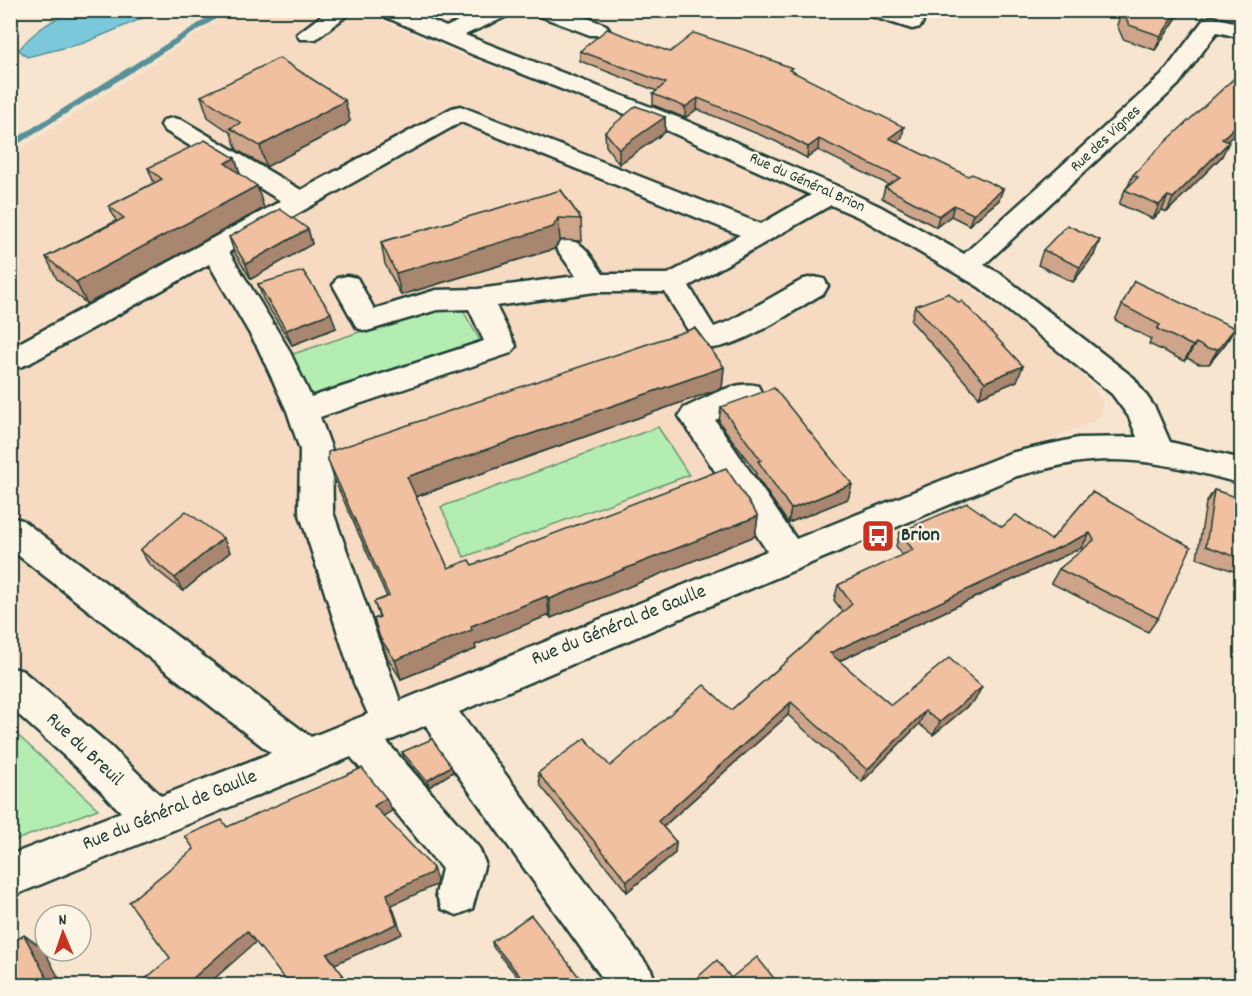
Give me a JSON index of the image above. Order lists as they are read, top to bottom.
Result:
{
  "streets": {
    "street": [
      "Rue des Vignes",
      "Rue du Général Brion",
      "Rue du Général de Gaulle",
      "Rue du Breuil"
    ]
  },
  "crossings": [
    ["Rue des Vignes", "Rue du Général Brion"],
    ["Rue du Général Brion", "Rue du Général de Gaulle"],
    ["Rue du Général de Gaulle", "Rue du Breuil"]
  ],
  "places": {
    "bus stop": ["Brion"]
  },
  "north": "top"
}
